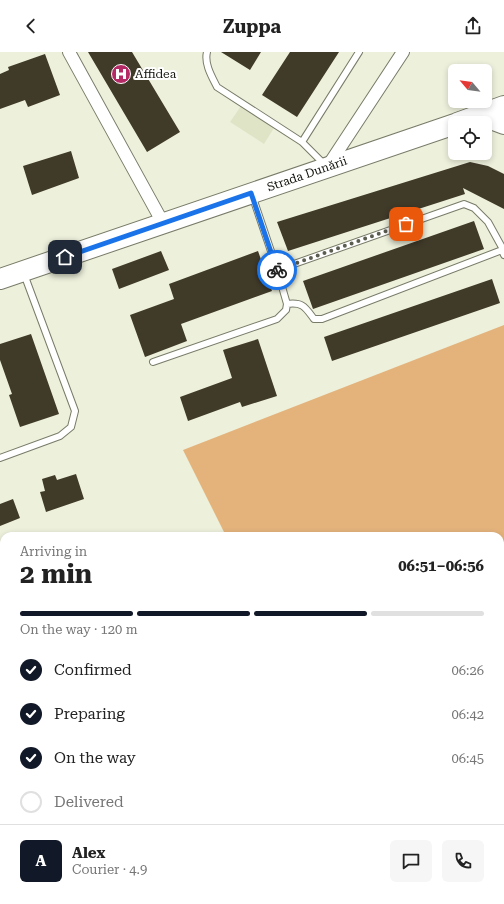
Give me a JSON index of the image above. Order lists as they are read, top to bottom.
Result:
{
  "streets": {
    "main road": ["Strada Dunării"]
  },
  "places": {
    "hospital": ["Affidea"]
  },
  "north": "top left",
  "page": {
    "header": "Zuppa",
    "heading": ["2 min", "Arriving in", "06:51–06:56"],
    "panel": ["Alex", "Courier · 4.9"],
    "bar": "On the way · 120 m",
    "list": [
      ["Confirmed", "06:26"],
      ["Preparing", "06:42"],
      ["On the way", "06:45"],
      "Delivered"
    ],
    "round": "A"
  }
}
